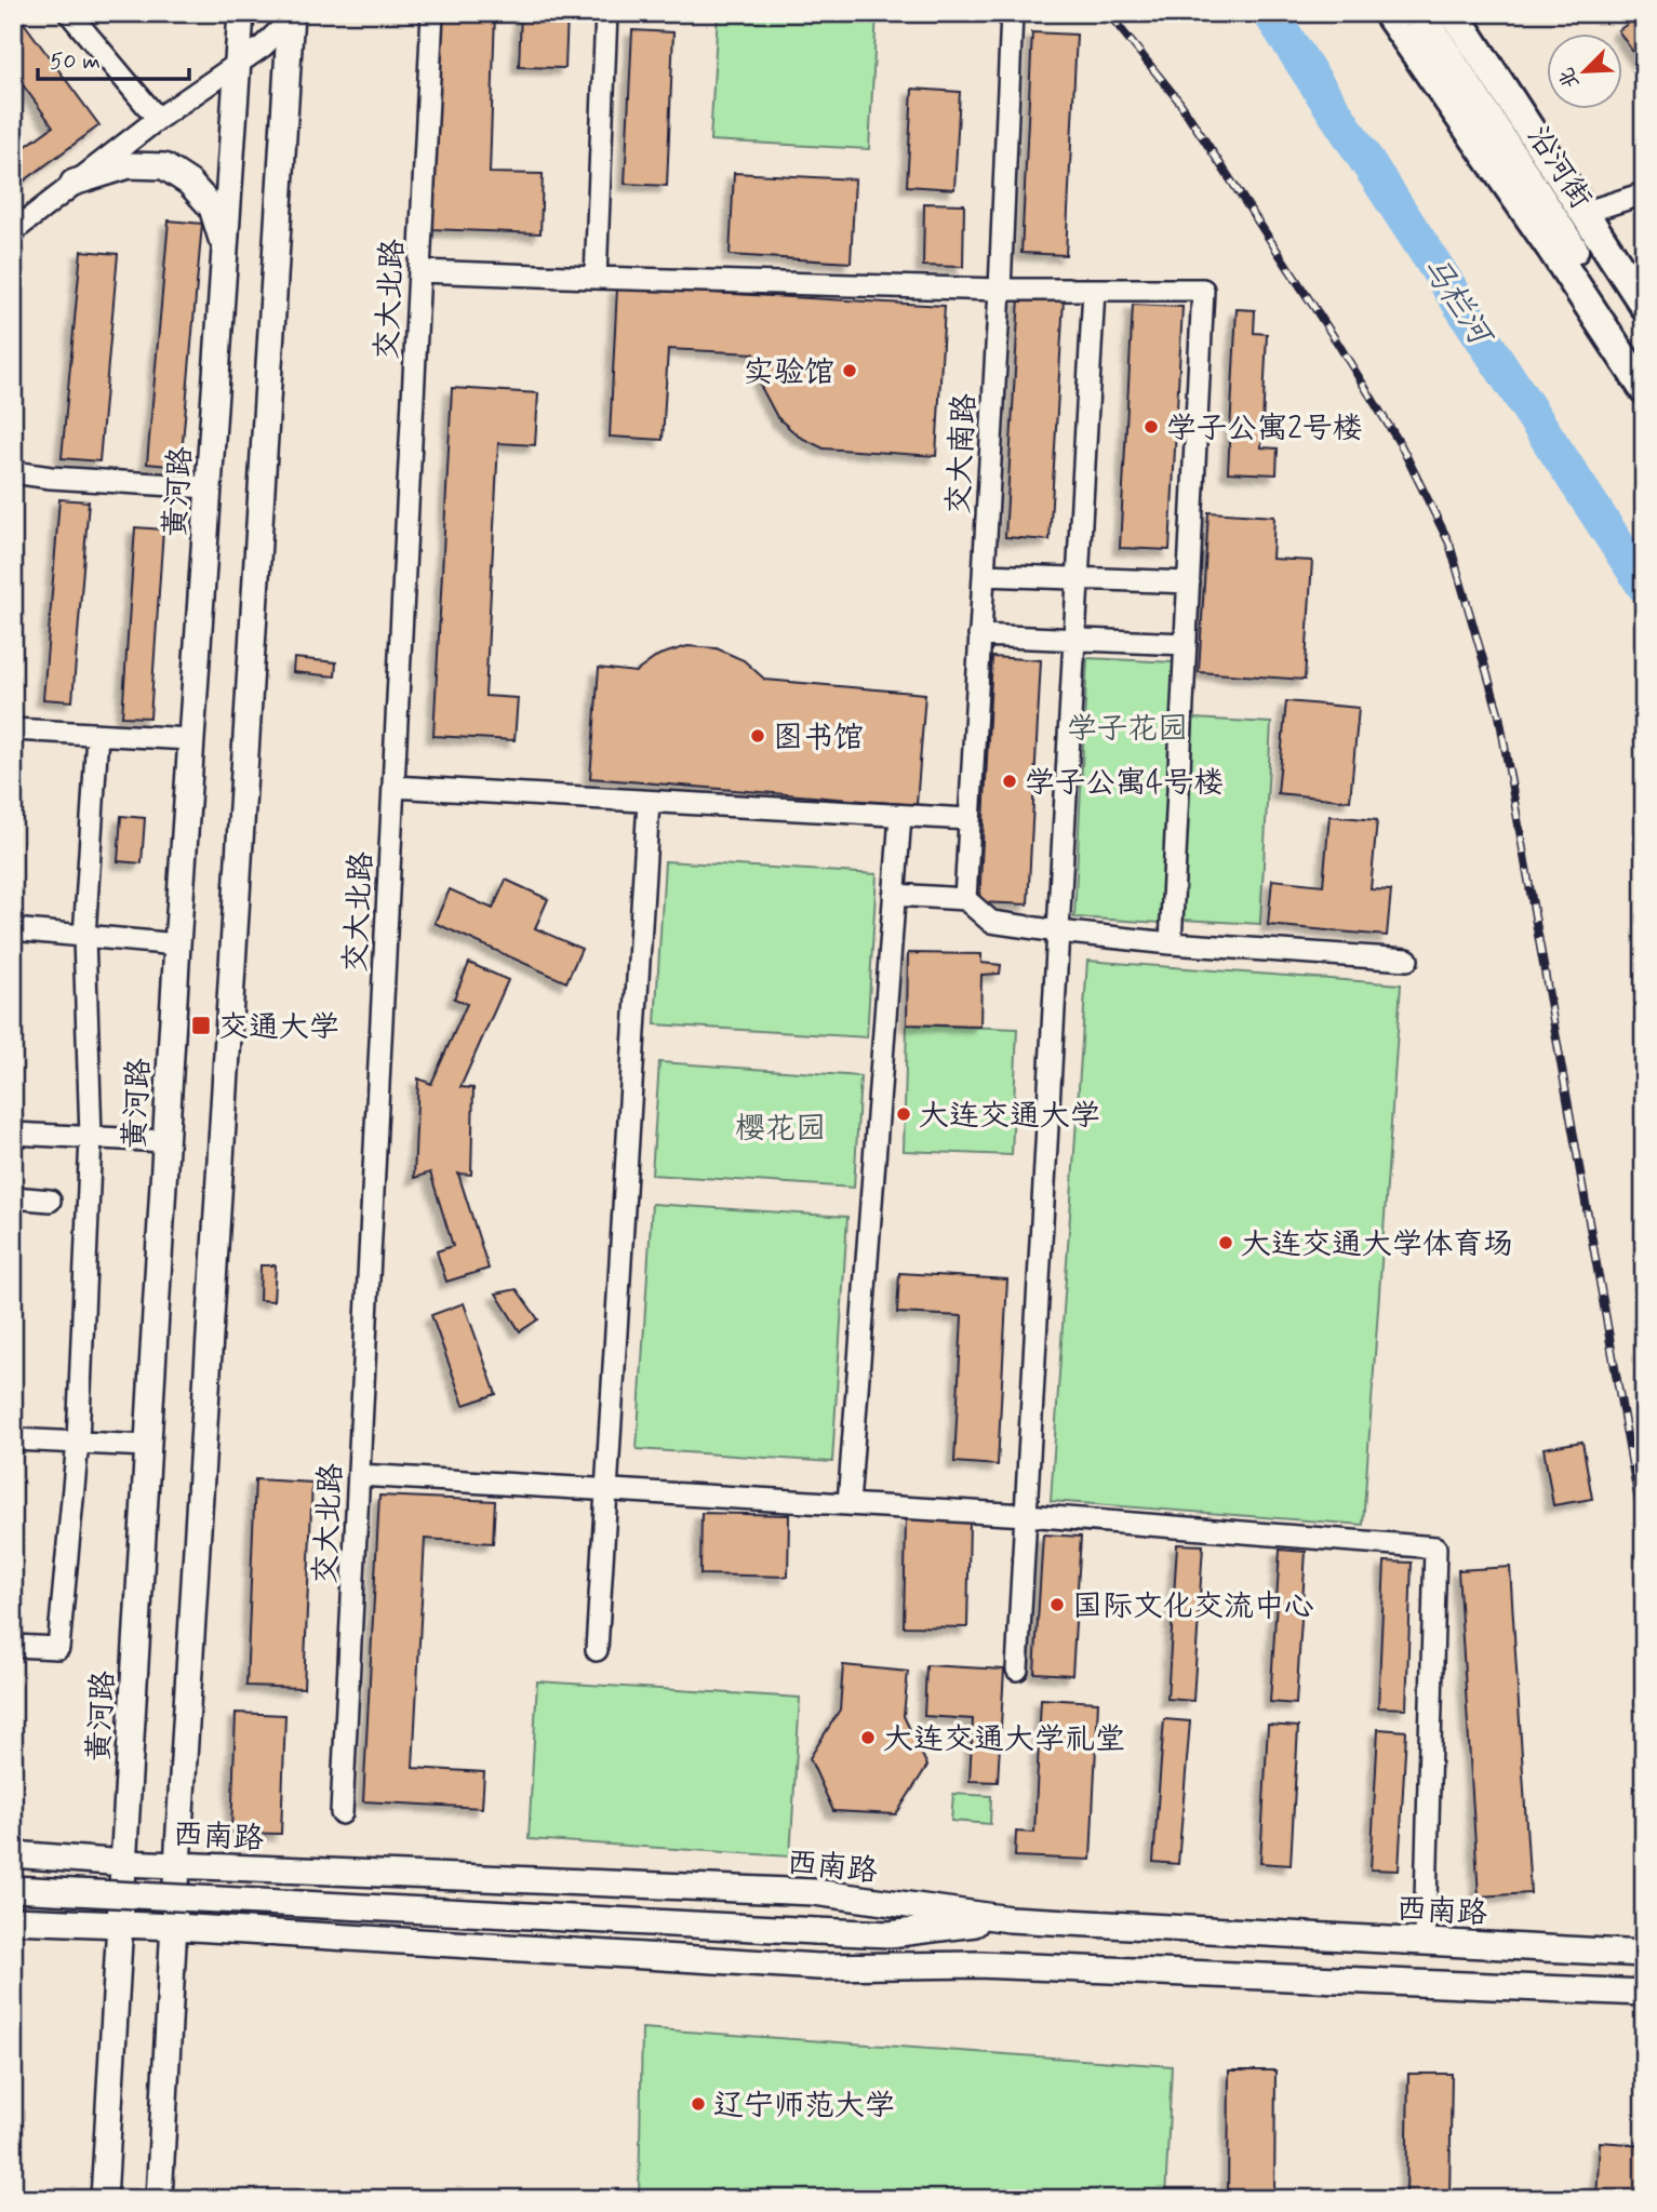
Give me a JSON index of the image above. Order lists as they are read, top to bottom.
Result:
{
  "streets": {
    "highway": ["沿河街"],
    "main road": ["黄河路", "西南路"],
    "street": ["交大北路", "交大南路"]
  },
  "crossings": [
    ["黄河路", "西南路"]
  ],
  "water": ["马栏河"],
  "parks": ["学子花园", "樱花园"],
  "places": {
    "other": [
      "实验馆",
      "学子公寓2号楼",
      "图书馆",
      "学子公寓4号楼",
      "大连交通大学",
      "大连交通大学体育场",
      "国际文化交流中心",
      "大连交通大学礼堂",
      "辽宁师范大学"
    ],
    "transit": ["交通大学"]
  },
  "scale_bar": "50 m",
  "north": "bottom left"
}
